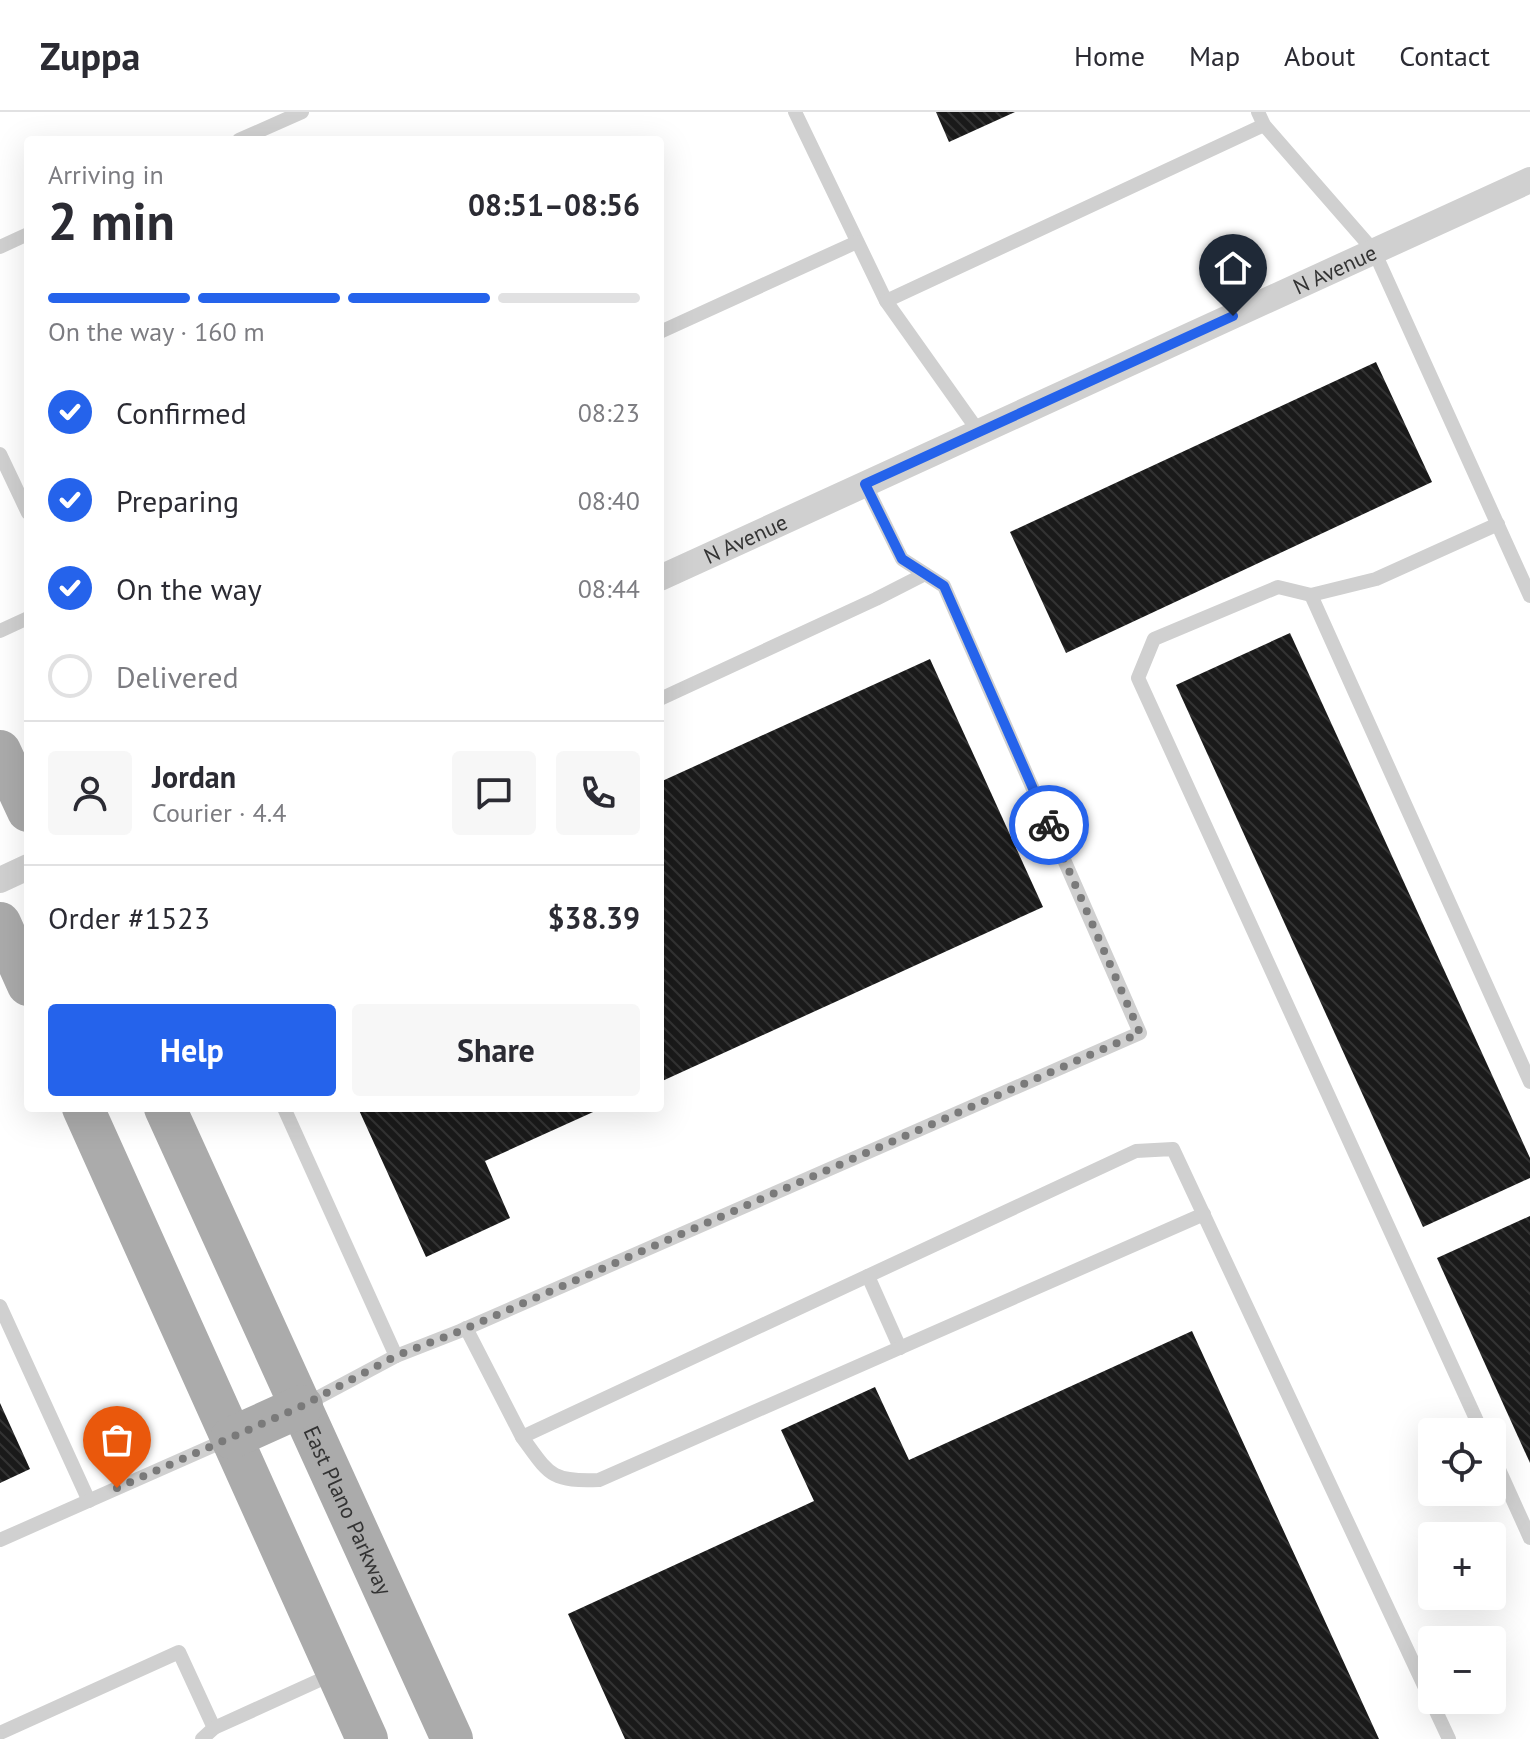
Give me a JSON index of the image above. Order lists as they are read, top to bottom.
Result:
{
  "streets": {
    "main road": ["East Plano Parkway"],
    "street": ["N Avenue"]
  },
  "page": {
    "header": "Zuppa",
    "nav": [
      "Home",
      "Map",
      "About",
      "Contact"
    ],
    "heading": ["2 min", "Arriving in", "08:51–08:56"],
    "panel": [
      "Jordan",
      "Courier · 4.4",
      "Order #1523",
      "$38.39"
    ],
    "bar": "On the way · 160 m",
    "list": [
      ["Confirmed", "08:23"],
      ["Preparing", "08:40"],
      ["On the way", "08:44"],
      "Delivered"
    ],
    "buttons": ["Help", "Share"],
    "map_buttons": ["+", "−"]
  }
}
